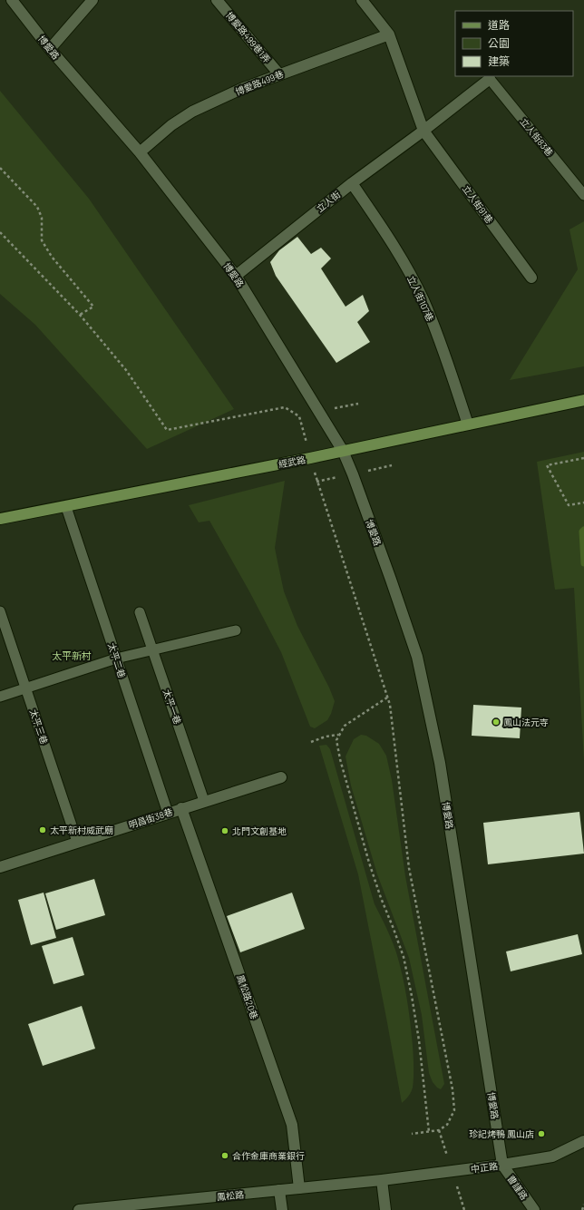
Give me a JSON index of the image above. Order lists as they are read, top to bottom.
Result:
{
  "streets": {
    "main road": ["經武路"],
    "street": [
      "博愛路499巷1弄",
      "博愛路",
      "博愛路499巷",
      "立人街",
      "立人街91巷",
      "立人街107巷",
      "明昌街38巷",
      "鳳松路20巷",
      "中正路",
      "曹謹路",
      "鳳松路"
    ],
    "lane": [
      "立人街83巷",
      "太平二巷",
      "太平一巷",
      "太平三巷"
    ]
  },
  "crossings": [
    ["博愛路499巷1弄", "博愛路499巷"],
    ["博愛路", "博愛路499巷"],
    ["博愛路", "立人街"],
    ["博愛路", "經武路"],
    ["博愛路", "中正路"],
    ["博愛路", "曹謹路"],
    ["立人街83巷", "立人街"],
    ["立人街", "立人街91巷"],
    ["立人街", "立人街107巷"],
    ["立人街107巷", "經武路"],
    ["經武路", "太平二巷"],
    ["太平二巷", "明昌街38巷"],
    ["太平一巷", "明昌街38巷"],
    ["太平三巷", "明昌街38巷"],
    ["明昌街38巷", "鳳松路20巷"],
    ["鳳松路20巷", "鳳松路"],
    ["中正路", "曹謹路"],
    ["中正路", "鳳松路"]
  ],
  "districts": ["太平新村"],
  "places": [
    "鳳山法元寺",
    "太平新村威武廟",
    "北門文創基地",
    "珍記烤鴨 鳳山店",
    "合作金庫商業銀行"
  ],
  "legend": ["道路", "公園", "建築"]
}
